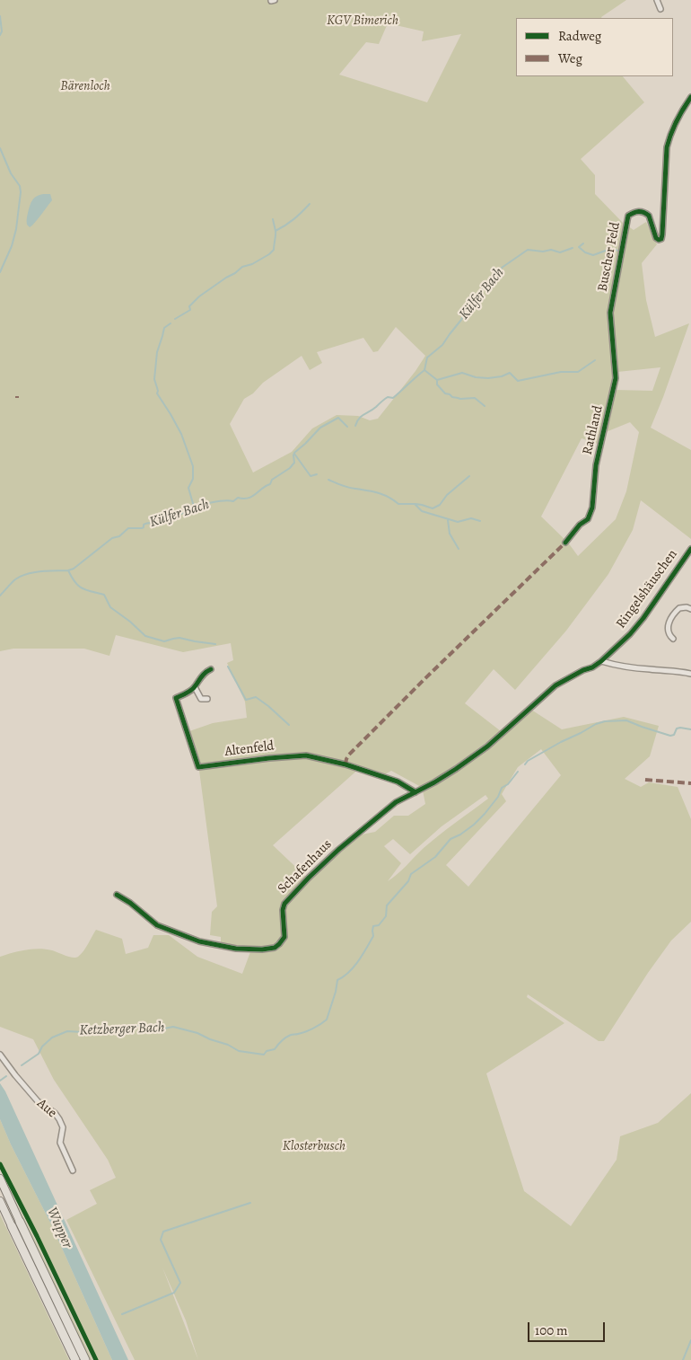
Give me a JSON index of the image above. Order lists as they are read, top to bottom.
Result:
{
  "streets": {
    "street": [
      "Buscher Feld",
      "Rathland",
      "Ringelshäuschen",
      "Altenfeld",
      "Schafenhaus",
      "Aue"
    ]
  },
  "crossings": [
    ["Buscher Feld", "Rathland"],
    ["Ringelshäuschen", "Schafenhaus"],
    ["Altenfeld", "Schafenhaus"]
  ],
  "water": ["Külfer Bach", "Ketzberger Bach", "Wupper"],
  "parks": ["KGV Bimerich", "Bärenloch", "Klosterbusch"],
  "legend": ["Radweg", "Weg"],
  "scale_bar": "100 m"
}
